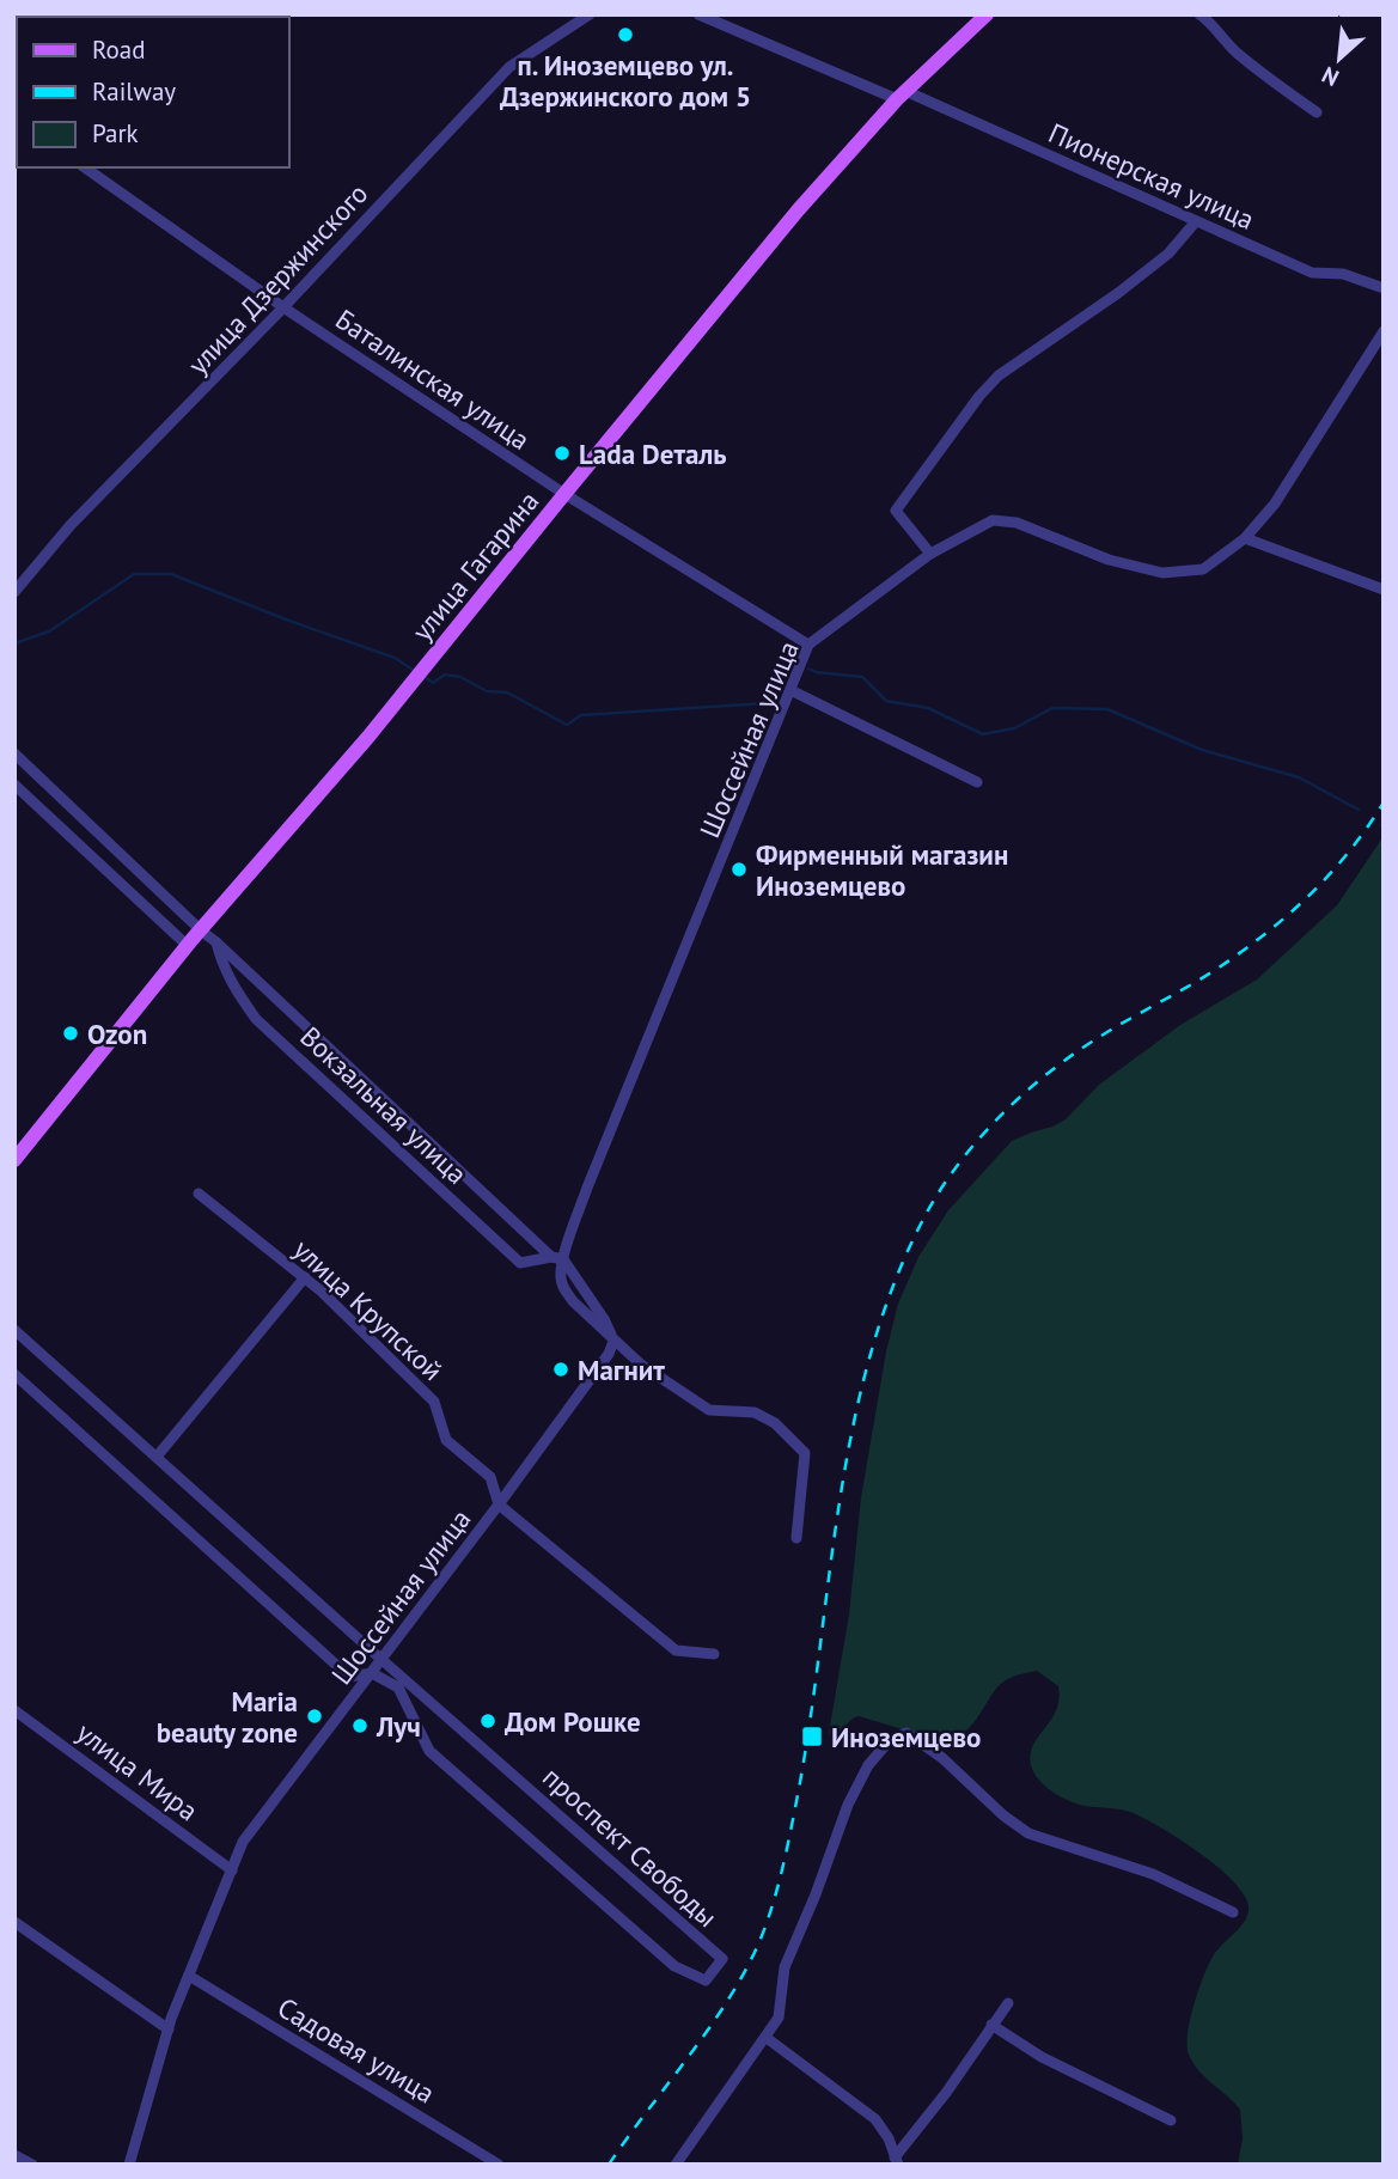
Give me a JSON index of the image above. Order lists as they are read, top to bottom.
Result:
{
  "streets": {
    "main road": ["улица Гагарина"],
    "street": [
      "Пионерская улица",
      "улица Дзержинского",
      "Баталинская улица",
      "Шоссейная улица",
      "Вокзальная улица",
      "улица Крупской",
      "улица Мира",
      "проспект Свободы",
      "Садовая улица"
    ]
  },
  "crossings": [
    ["Пионерская улица", "улица Гагарина"],
    ["улица Дзержинского", "Баталинская улица"],
    ["Баталинская улица", "улица Гагарина"],
    ["Баталинская улица", "Шоссейная улица"],
    ["улица Гагарина", "Вокзальная улица"],
    ["Шоссейная улица", "Вокзальная улица"],
    ["Шоссейная улица", "улица Крупской"],
    ["Шоссейная улица", "улица Мира"],
    ["Шоссейная улица", "проспект Свободы"],
    ["Шоссейная улица", "Садовая улица"]
  ],
  "places": {
    "other": [
      "п. Иноземцево ул. Дзержинского дом 5",
      "Lada Dеталь",
      "Фирменный магазин Иноземцево",
      "Ozon",
      "Магнит",
      "Maria beauty zone",
      "Дом Рошке",
      "Луч"
    ],
    "transit": ["Иноземцево"]
  },
  "legend": ["Road", "Railway", "Park"],
  "north": "bottom left"
}
